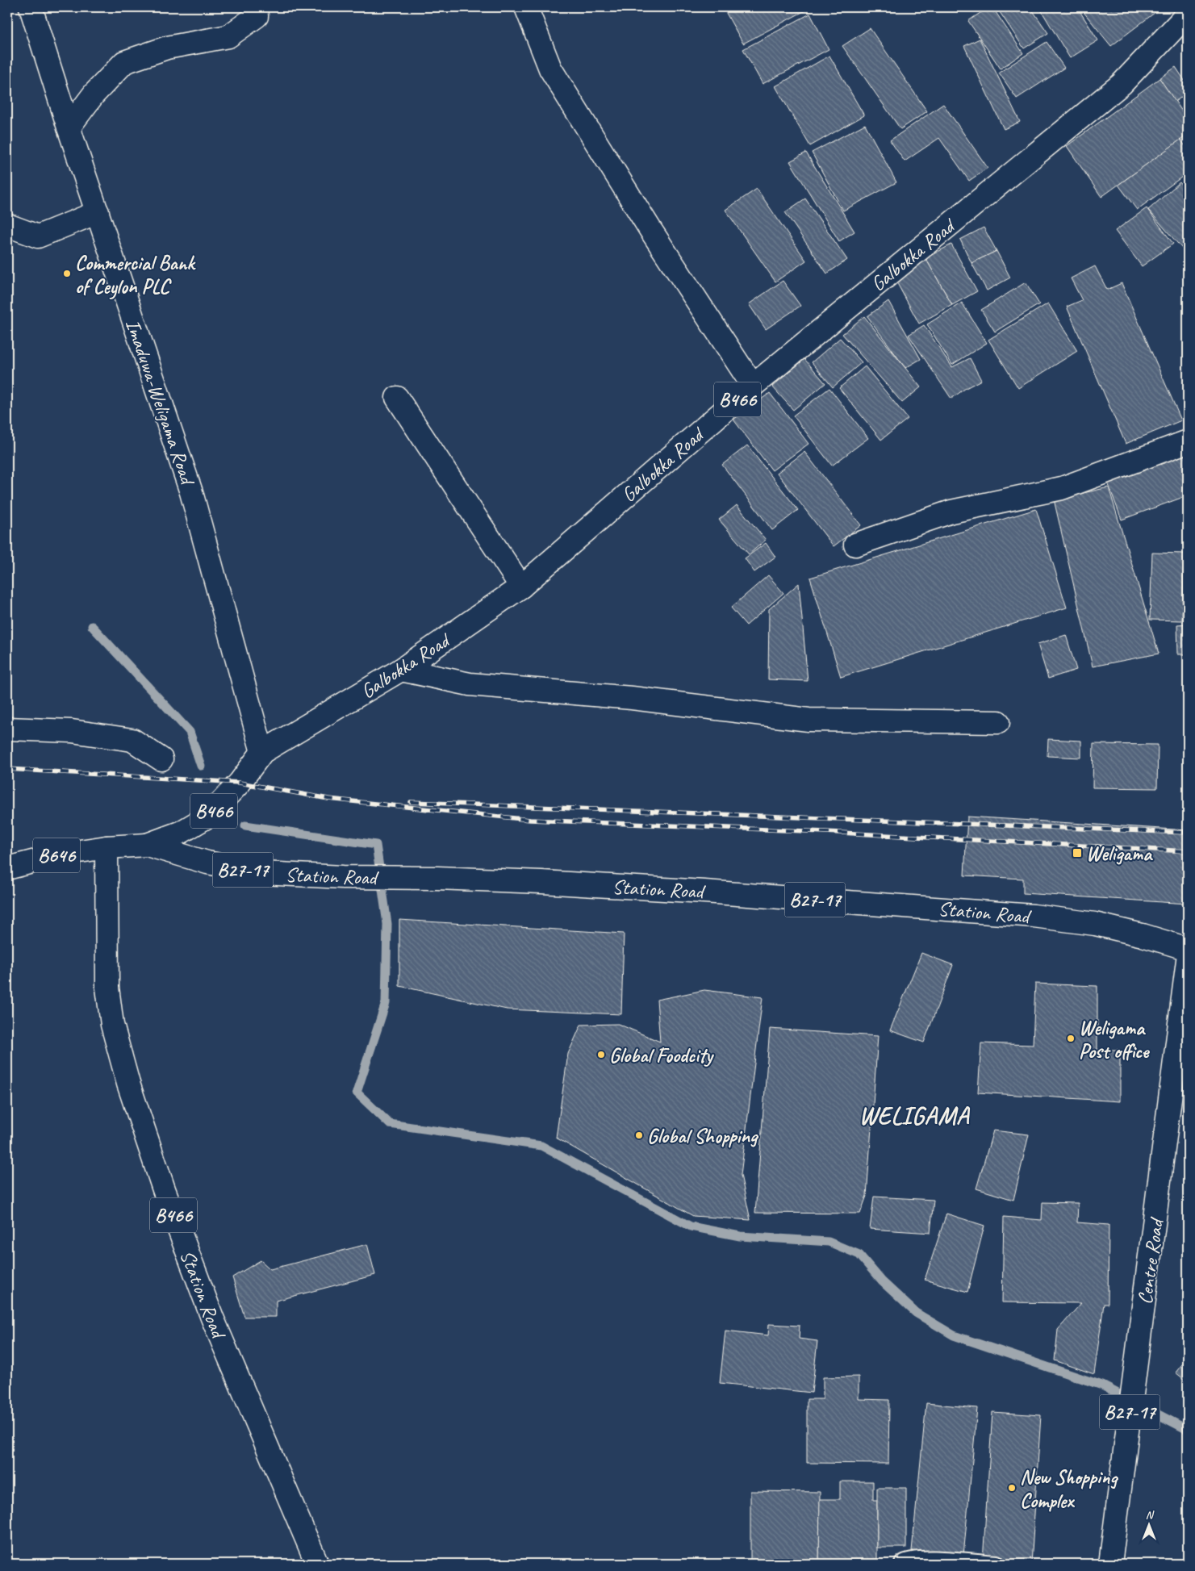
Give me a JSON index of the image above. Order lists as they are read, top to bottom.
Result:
{
  "streets": {
    "main road": [
      "Galbokka Road",
      "B466",
      "Imaduwa-Weligama Road",
      "B646",
      "B27-17",
      "Station Road",
      "Centre Road"
    ]
  },
  "crossings": [
    ["Galbokka Road", "Imaduwa-Weligama Road"],
    ["Galbokka Road", "Station Road"],
    ["B646", "Station Road"]
  ],
  "districts": ["WELIGAMA"],
  "places": {
    "other": [
      "Commercial Bank of Ceylon PLC",
      "Weligama Post office",
      "Global Foodcity",
      "Global Shopping",
      "New Shopping Complex"
    ],
    "transit": ["Weligama"]
  },
  "north": "top"
}
